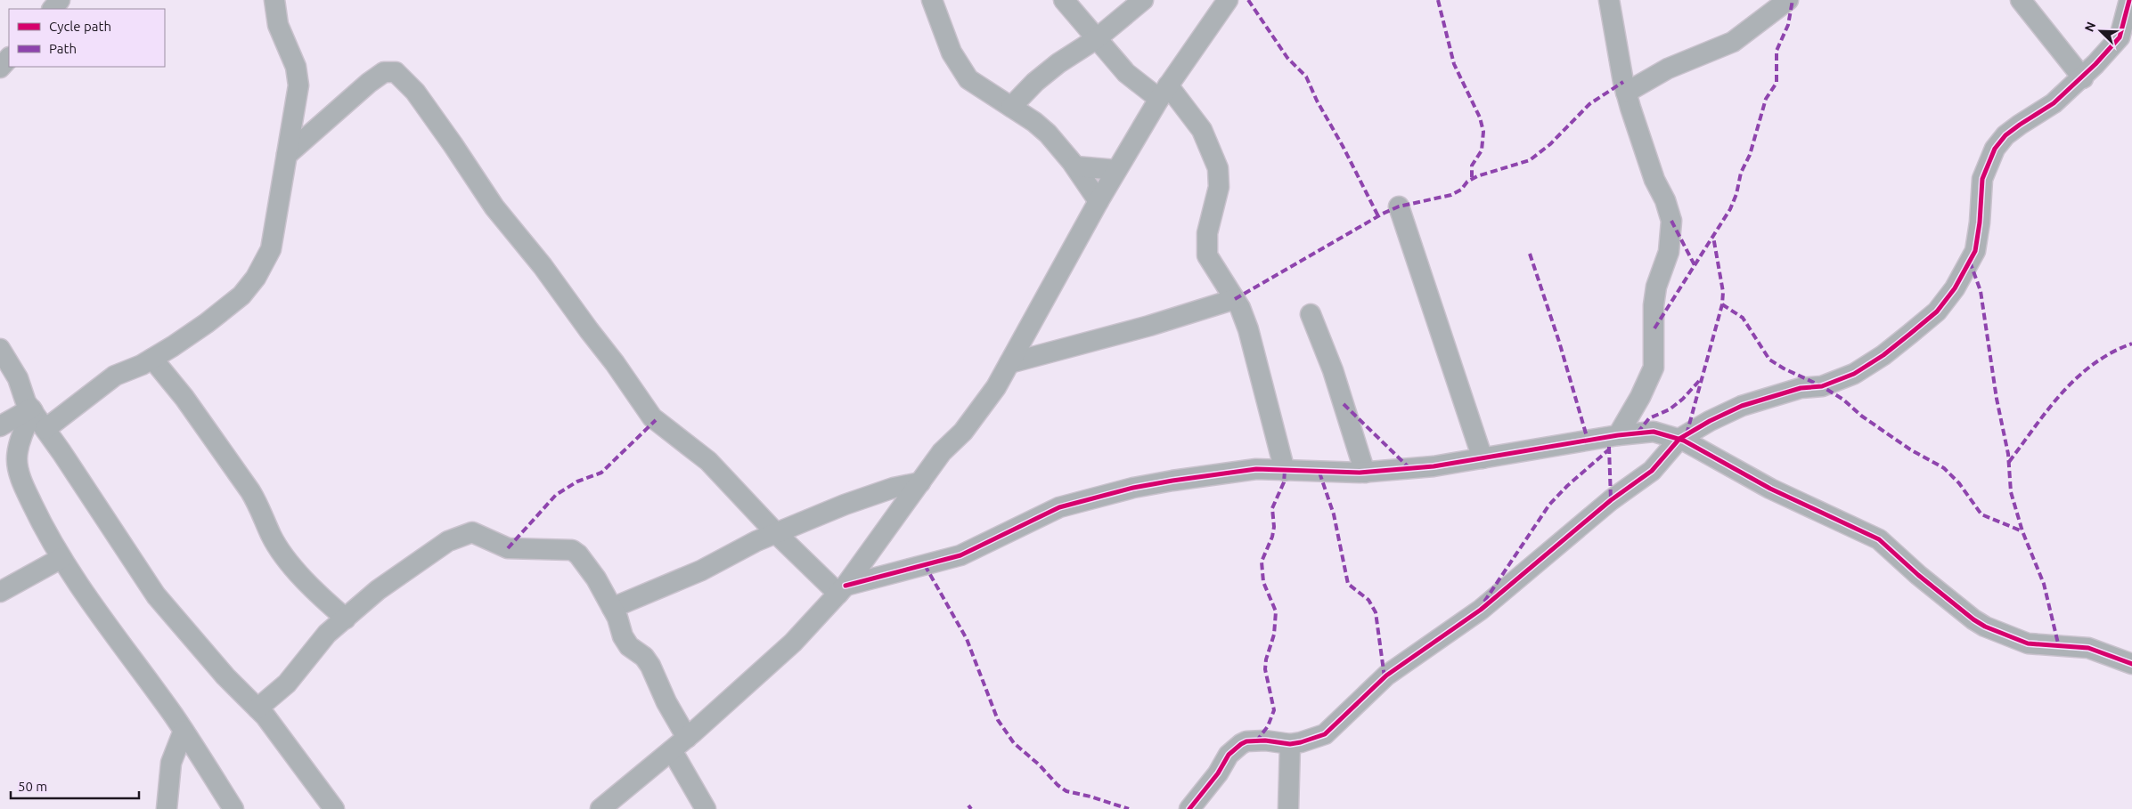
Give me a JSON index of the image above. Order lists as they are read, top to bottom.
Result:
{
  "legend": ["Cycle path", "Path"],
  "scale_bar": "50 m",
  "north": "top left"
}
